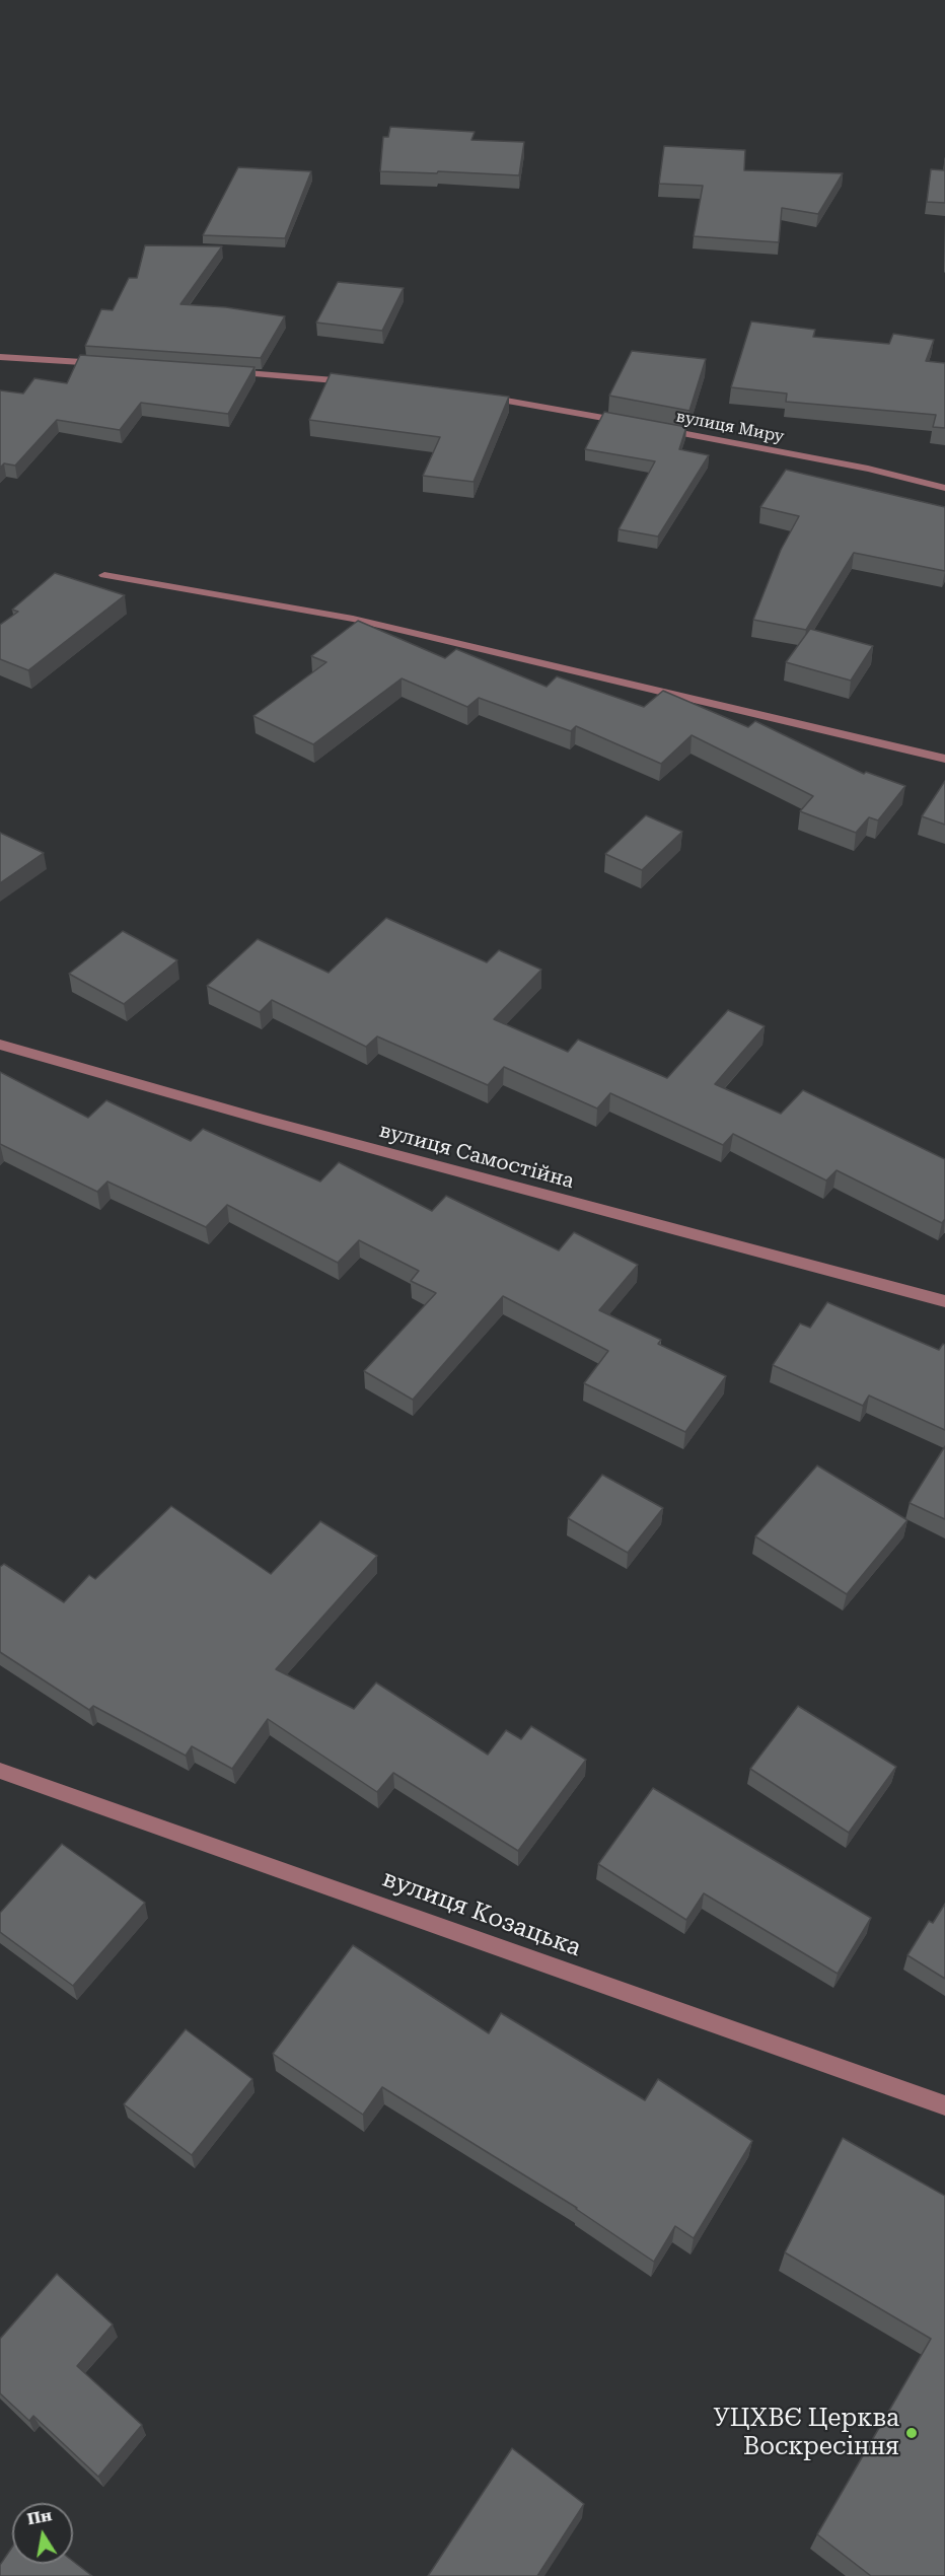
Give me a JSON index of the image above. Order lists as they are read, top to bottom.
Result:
{
  "streets": {
    "street": ["вулиця Миру", "вулиця Самостійна", "вулиця Козацька"]
  },
  "places": ["УЦХВЄ Церква Воскресіння"],
  "north": "top"
}
